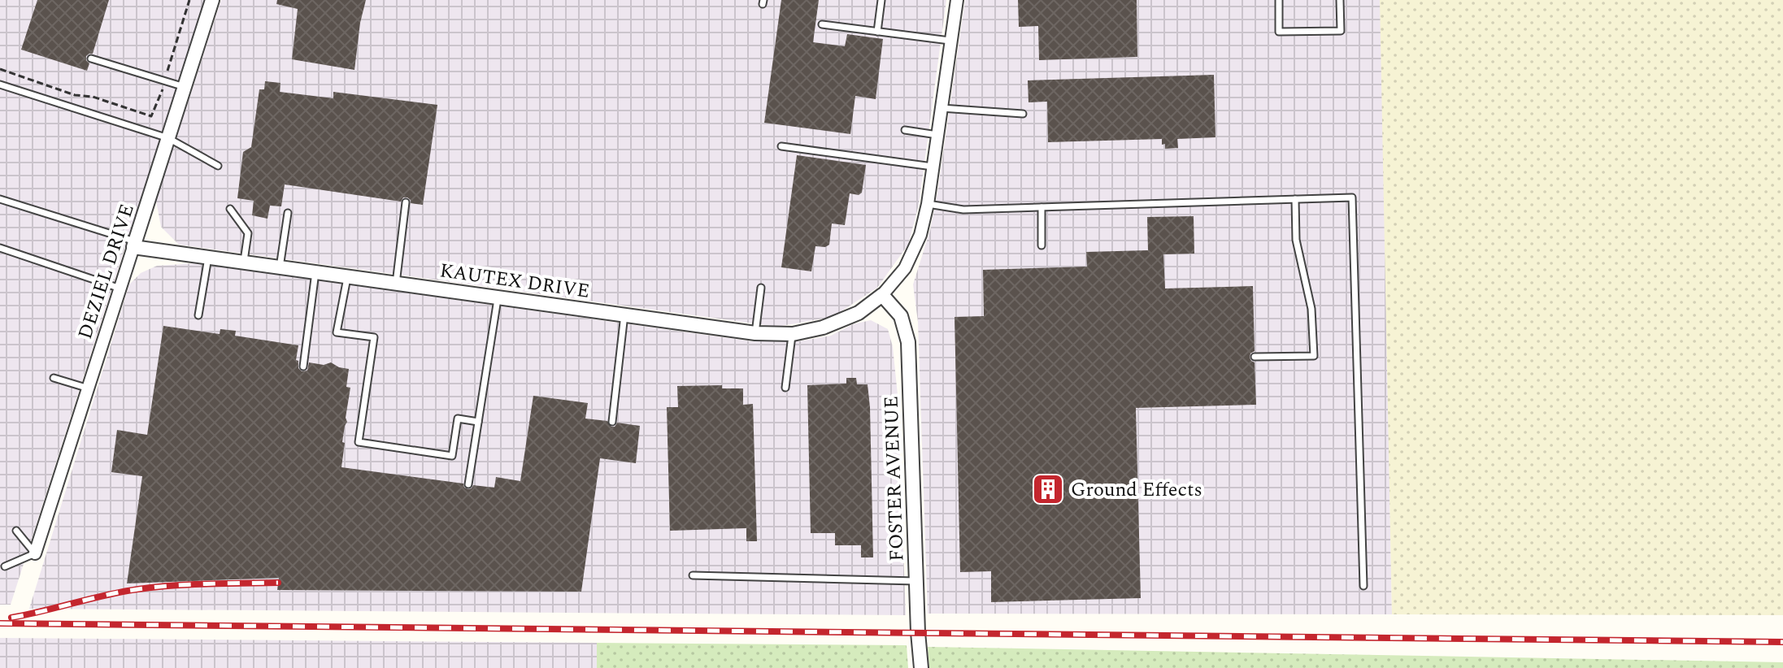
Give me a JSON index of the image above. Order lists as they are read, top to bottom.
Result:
{
  "streets": {
    "street": ["DEZIEL DRIVE", "KAUTEX DRIVE", "FOSTER AVENUE"]
  },
  "crossings": [
    ["DEZIEL DRIVE", "KAUTEX DRIVE"],
    ["KAUTEX DRIVE", "FOSTER AVENUE"]
  ],
  "places": {
    "building": ["Ground Effects"]
  }
}
